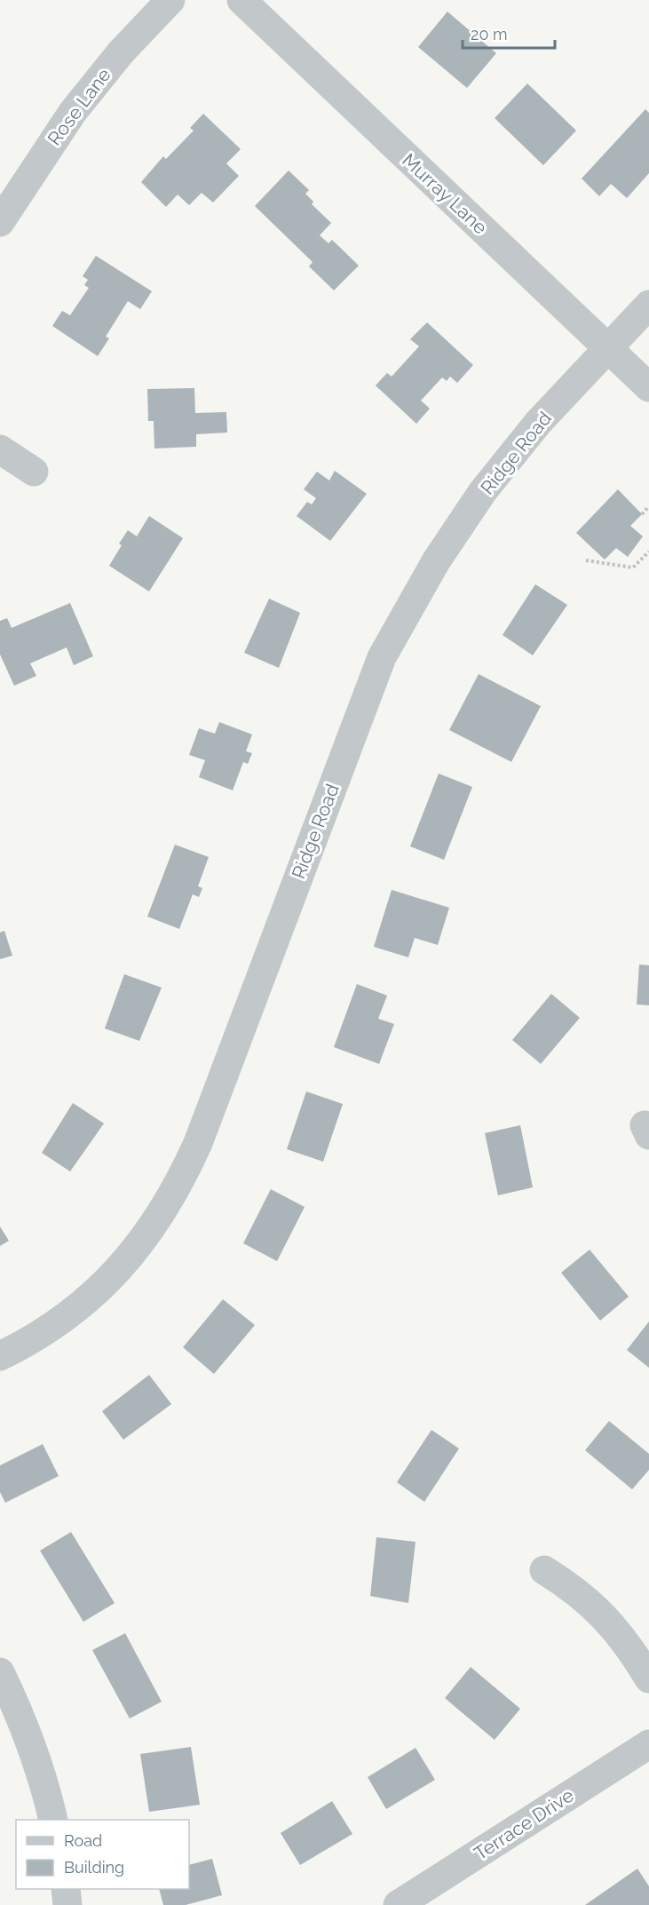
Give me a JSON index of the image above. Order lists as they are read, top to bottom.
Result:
{
  "streets": {
    "street": [
      "Rose Lane",
      "Murray Lane",
      "Ridge Road",
      "Terrace Drive"
    ]
  },
  "crossings": [
    ["Murray Lane", "Ridge Road"]
  ],
  "legend": ["Road", "Building"],
  "scale_bar": "20 m"
}
